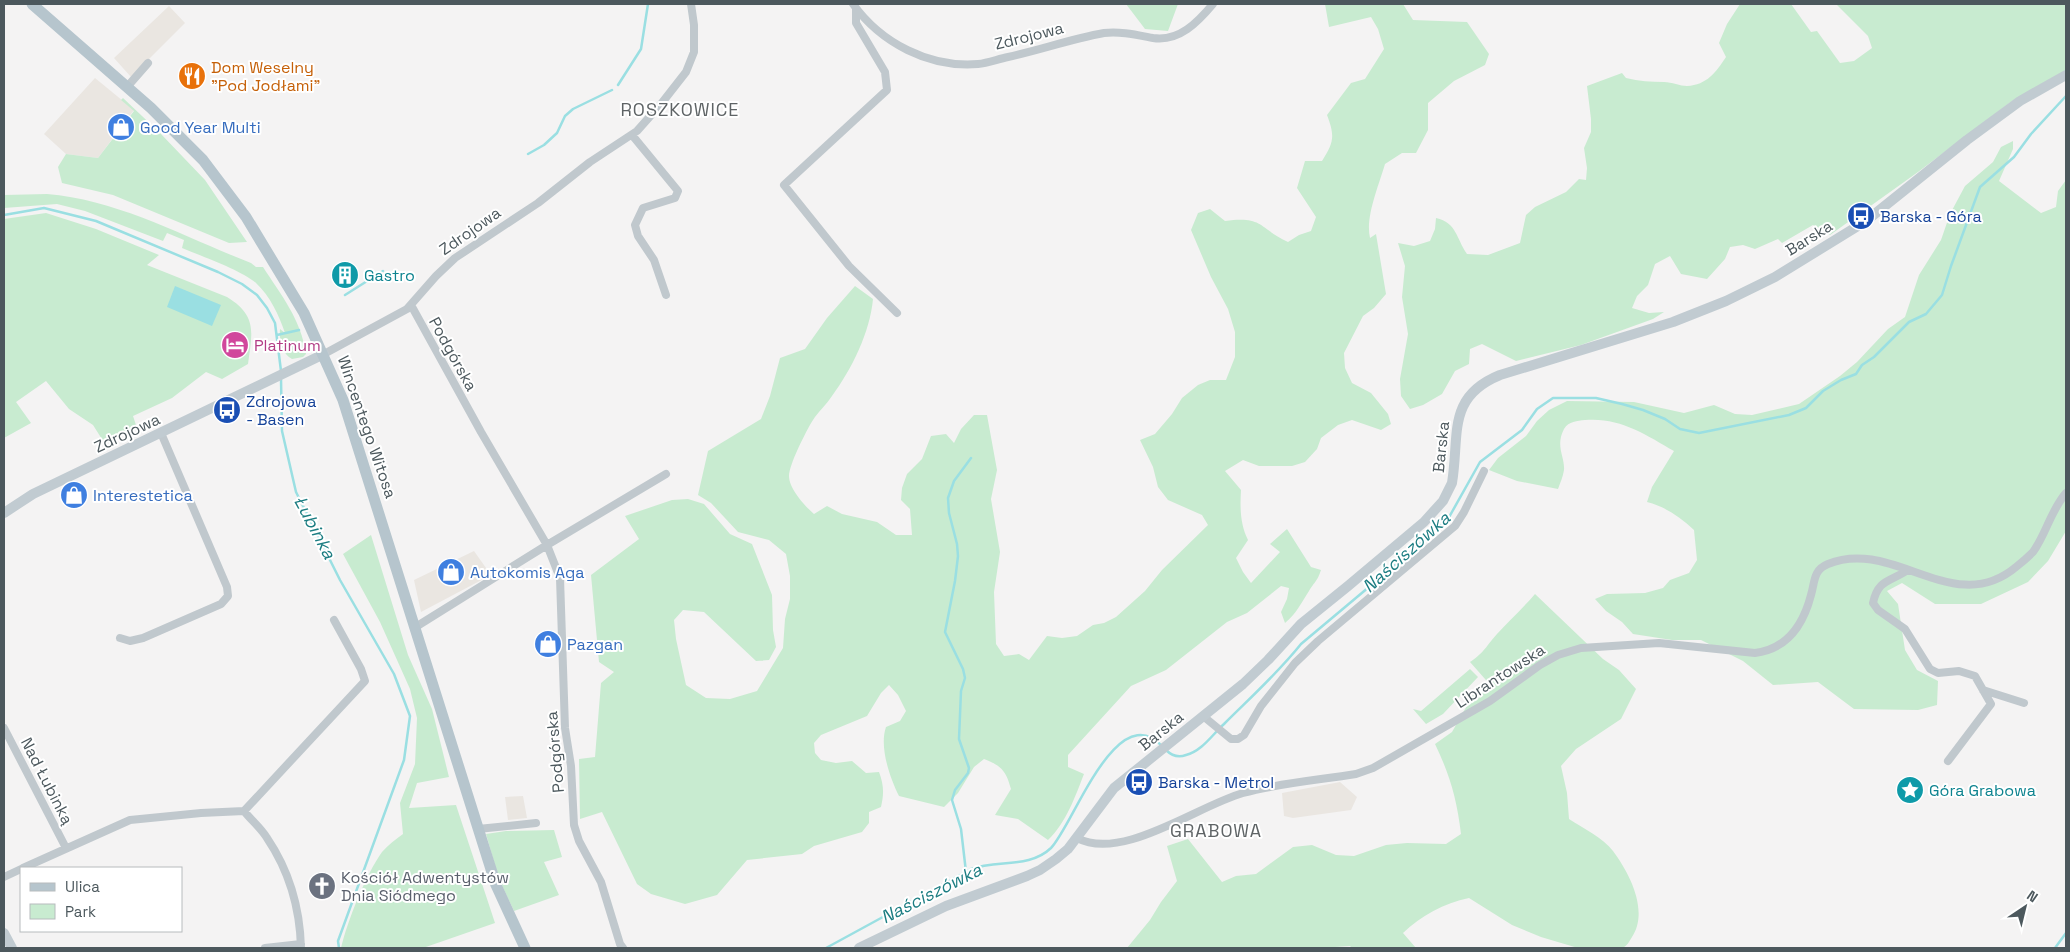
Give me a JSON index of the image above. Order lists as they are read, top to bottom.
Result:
{
  "streets": {
    "main road": ["Wincentego Witosa"],
    "street": [
      "Zdrojowa",
      "Barska",
      "Podgórska",
      "Librantowska",
      "Nad Łubinką"
    ]
  },
  "crossings": [
    ["Zdrojowa", "Podgórska"],
    ["Zdrojowa", "Wincentego Witosa"],
    ["Barska", "Librantowska"]
  ],
  "districts": ["ROSZKOWICE", "GRABOWA"],
  "water": ["Łubinka", "Naściszówka"],
  "places": {
    "restaurant": ["Dom Weselny \"Pod Jodłami\""],
    "shop": [
      "Good Year Multi",
      "Interestetica",
      "Autokomis Aga",
      "Pazgan"
    ],
    "bus stop": ["Barska - Góra", "Zdrojowa - Basen", "Barska - Metrol"],
    "building": ["Gastro"],
    "hotel": ["Platinum"],
    "place": ["Góra Grabowa"],
    "church": ["Kościół Adwentystów Dnia Siódmego"]
  },
  "legend": ["Ulica", "Park"],
  "north": "top right"
}
